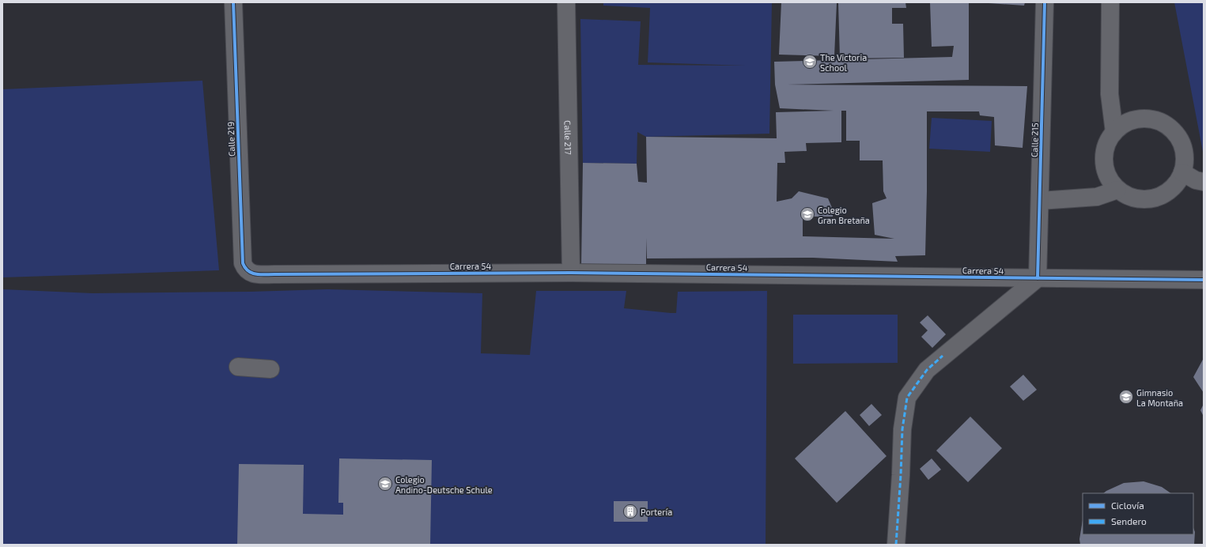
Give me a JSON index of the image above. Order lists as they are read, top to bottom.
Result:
{
  "streets": {
    "street": [
      "Calle 217",
      "Calle 219",
      "Calle 215",
      "Carrera 54"
    ]
  },
  "crossings": [
    ["Calle 217", "Carrera 54"],
    ["Calle 219", "Carrera 54"],
    ["Calle 215", "Carrera 54"]
  ],
  "places": {
    "school or university": [
      "The Victoria School",
      "Colegio Gran Bretaña",
      "Gimnasio La Montaña",
      "Colegio Andino-Deutsche Schule"
    ],
    "building": ["Portería"]
  },
  "legend": ["Ciclovía", "Sendero"]
}
